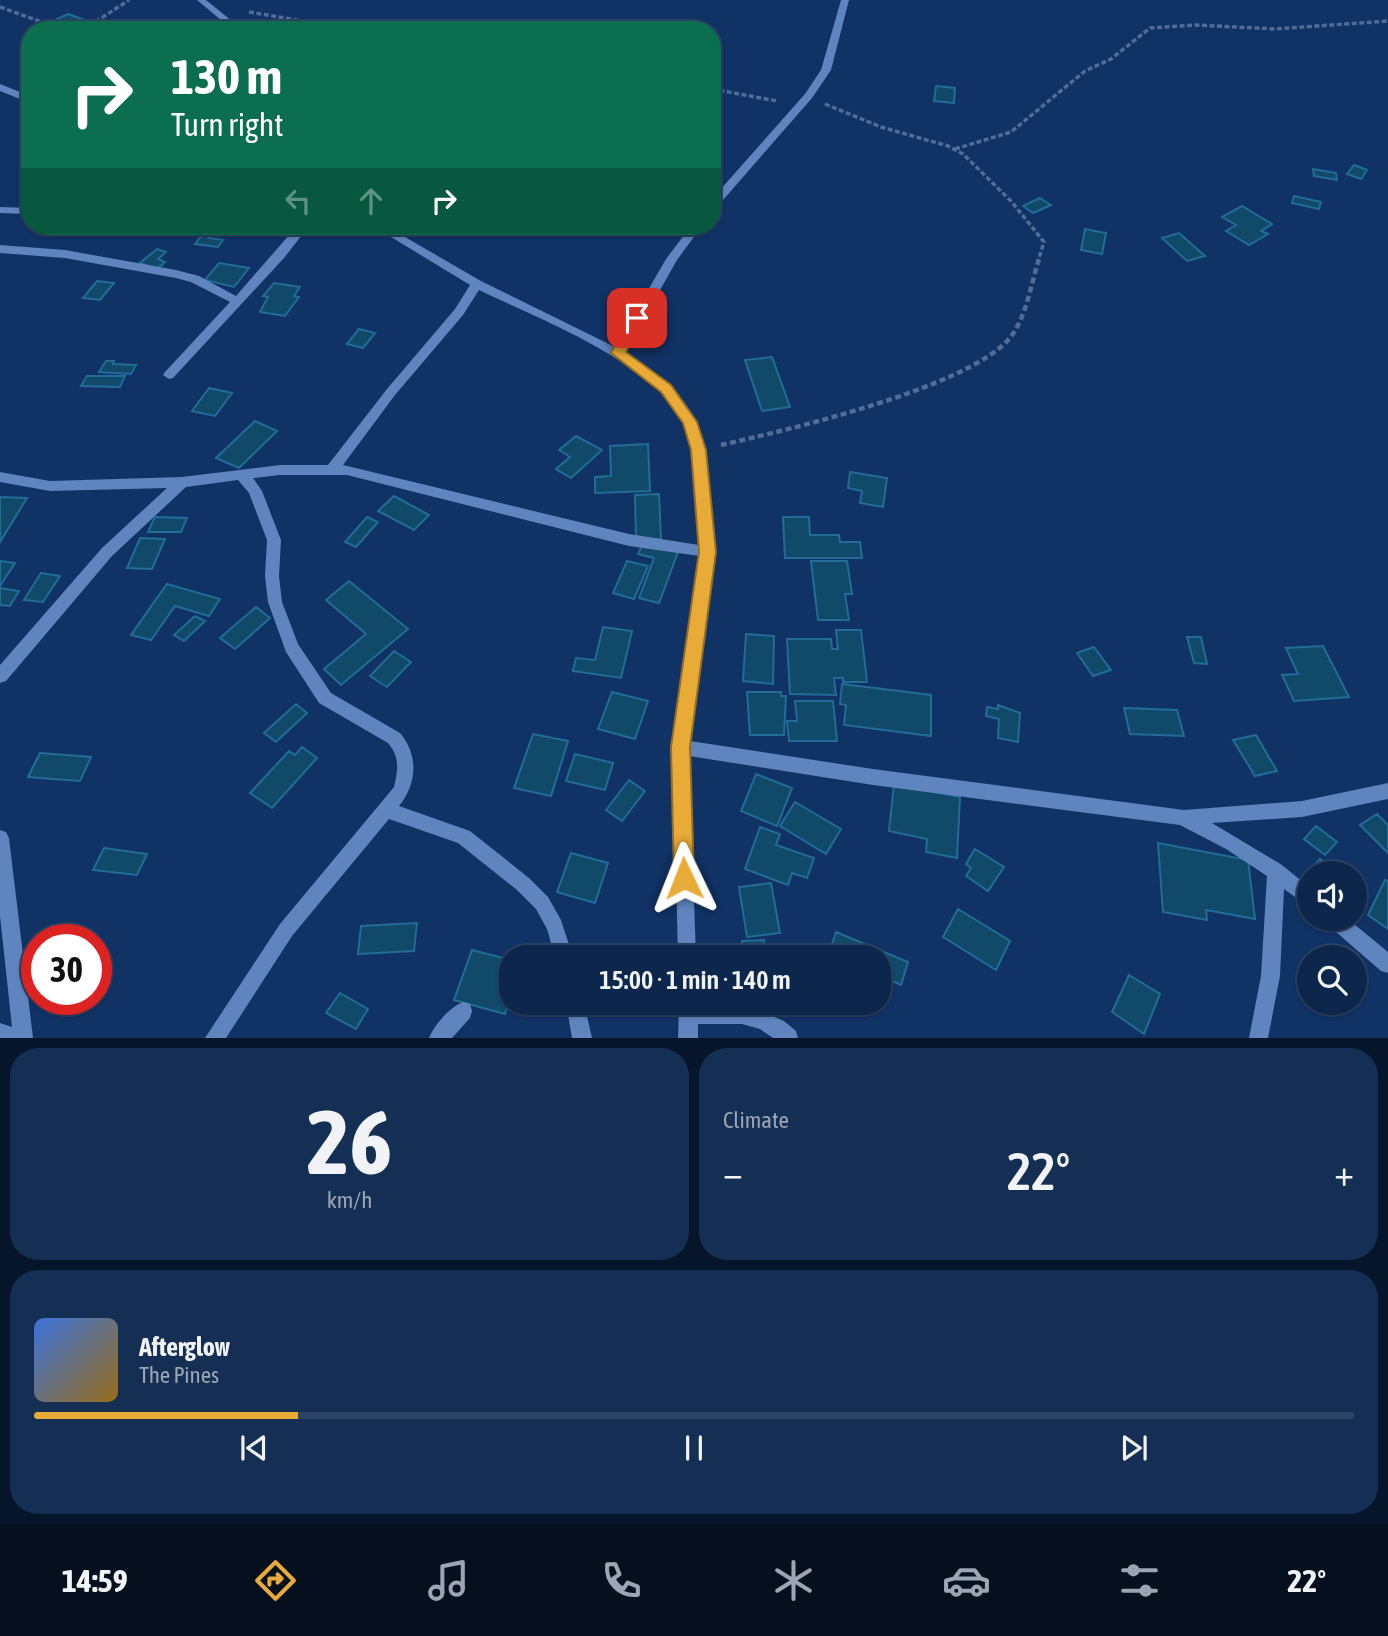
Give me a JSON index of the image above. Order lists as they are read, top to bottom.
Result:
{
  "page": {
    "turn": ["130 m", "Turn right"],
    "limit": "30",
    "trip": "15:00 · 1 min · 140 m",
    "tile": [
      ["26", "km/h"],
      "Climate"
    ],
    "heat": ["−", "22°", "+"],
    "song": ["Afterglow", "The Pines"],
    "tabs": ["14:59", "22°"]
  }
}
